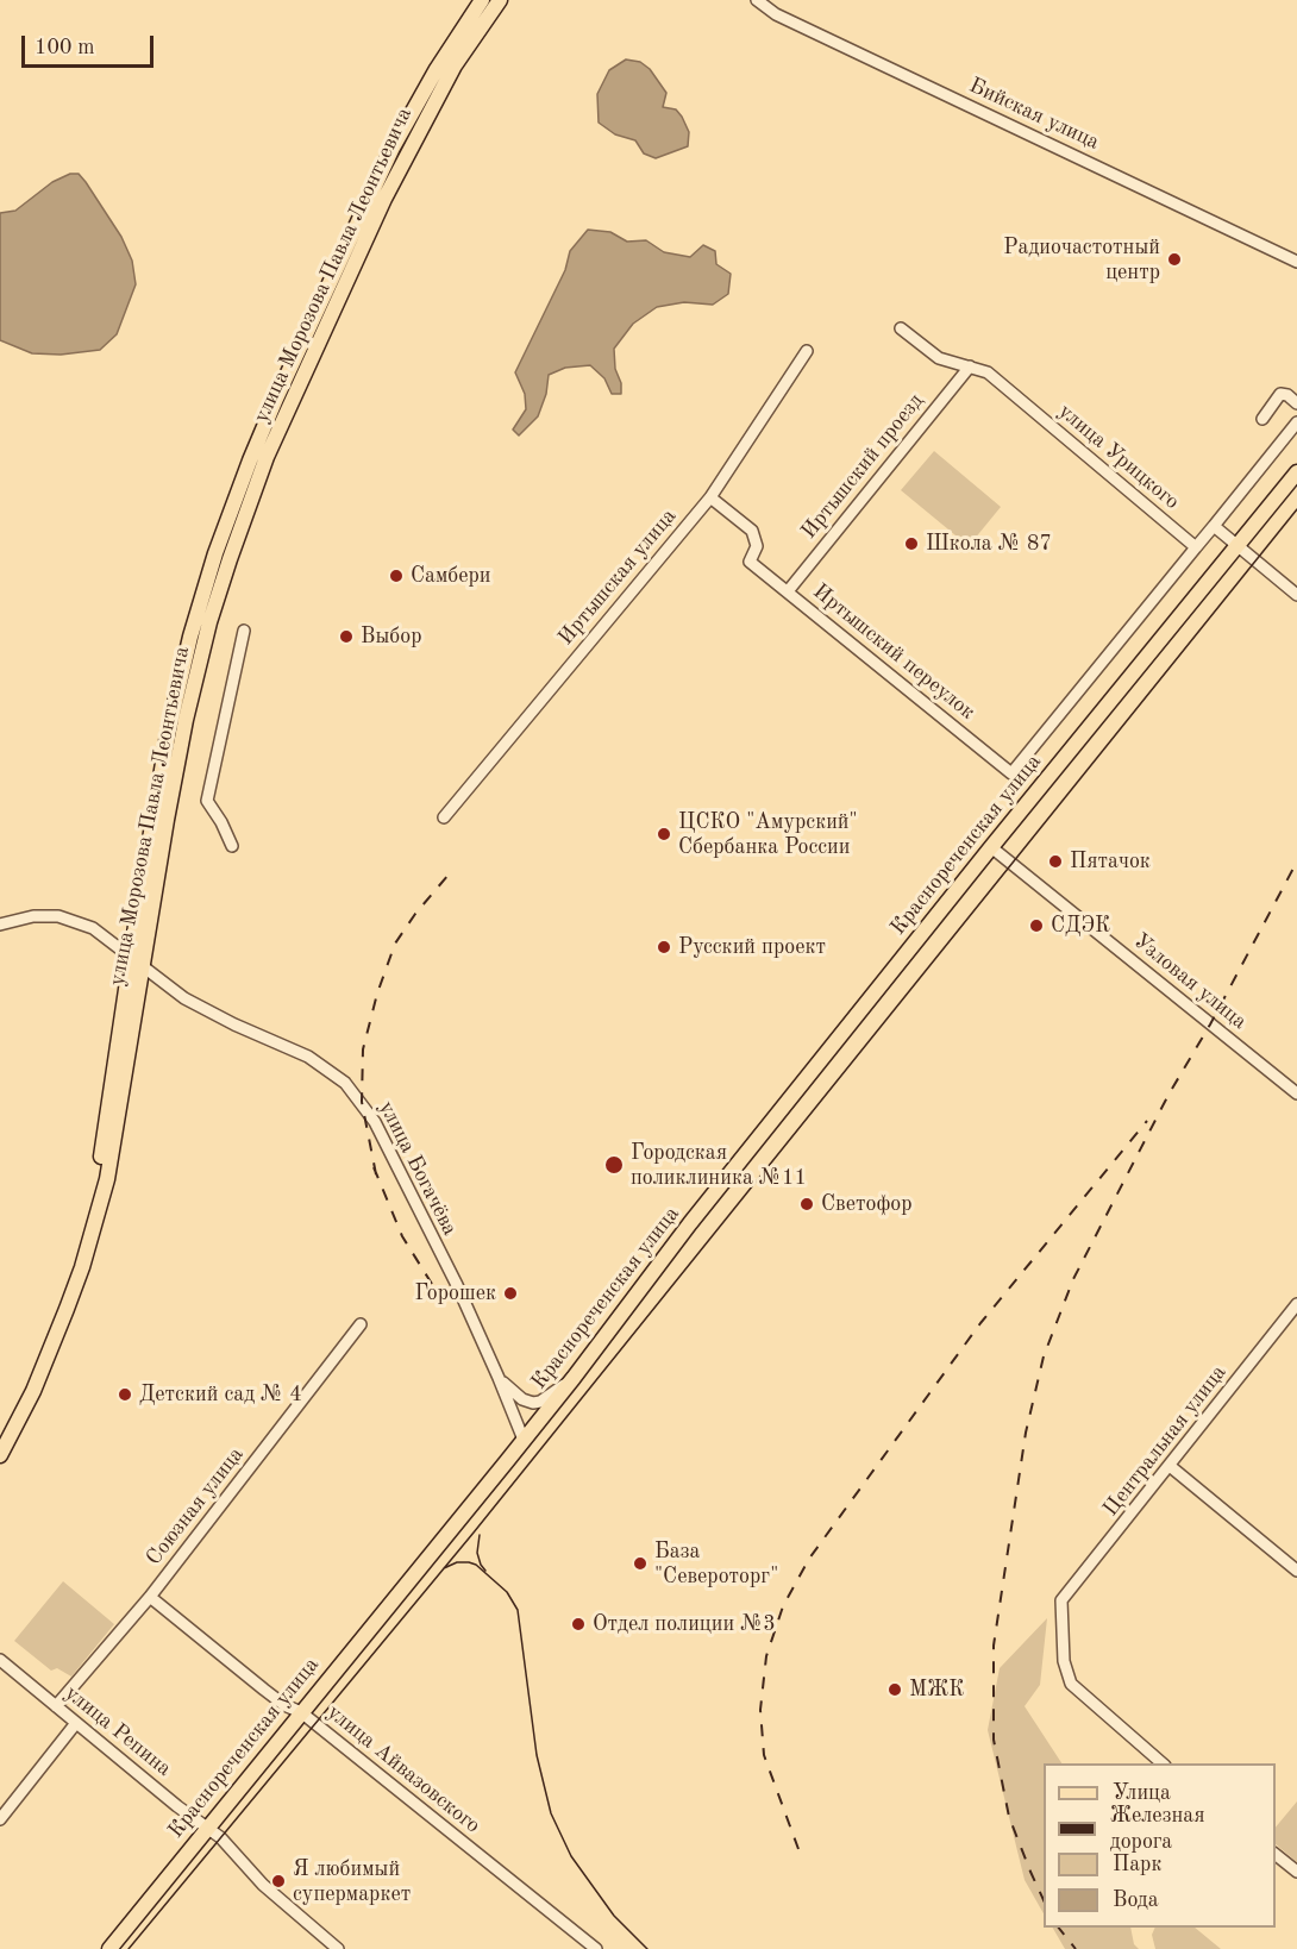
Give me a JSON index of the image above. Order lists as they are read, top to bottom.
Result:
{
  "streets": {
    "main road": ["улица Морозова Павла Леонтьевича", "Краснореченская улица"],
    "street": [
      "Бийская улица",
      "улица Урицкого",
      "Иртышский проезд",
      "Иртышская улица",
      "Иртышский переулок",
      "Узловая улица",
      "улица Богачёва",
      "Центральная улица",
      "Союзная улица",
      "улица Репина",
      "улица Айвазовского"
    ]
  },
  "crossings": [
    ["улица Морозова Павла Леонтьевича", "улица Богачёва"],
    ["улица Урицкого", "Иртышский проезд"],
    ["улица Урицкого", "Иртышский переулок"],
    ["Иртышский проезд", "Иртышский переулок"],
    ["Иртышская улица", "Иртышский переулок"],
    ["Краснореченская улица", "Узловая улица"],
    ["Краснореченская улица", "улица Богачёва"],
    ["Краснореченская улица", "улица Репина"],
    ["Краснореченская улица", "улица Айвазовского"],
    ["Союзная улица", "улица Репина"],
    ["Союзная улица", "улица Айвазовского"]
  ],
  "places": [
    "Радиочастотный центр",
    "Школа № 87",
    "Самбери",
    "Выбор",
    "ЦСКО \"Амурский\" Сбербанка России",
    "Пятачок",
    "СДЭК",
    "Русский проект",
    "Городская поликлиника №11",
    "Светофор",
    "Горошек",
    "Детский сад № 4",
    "База \"Североторг\"",
    "Отдел полиции №3",
    "МЖК",
    "Я любимый супермаркет"
  ],
  "legend": [
    "Улица",
    "Железная дорога",
    "Парк",
    "Вода"
  ],
  "scale_bar": "100 m"
}
